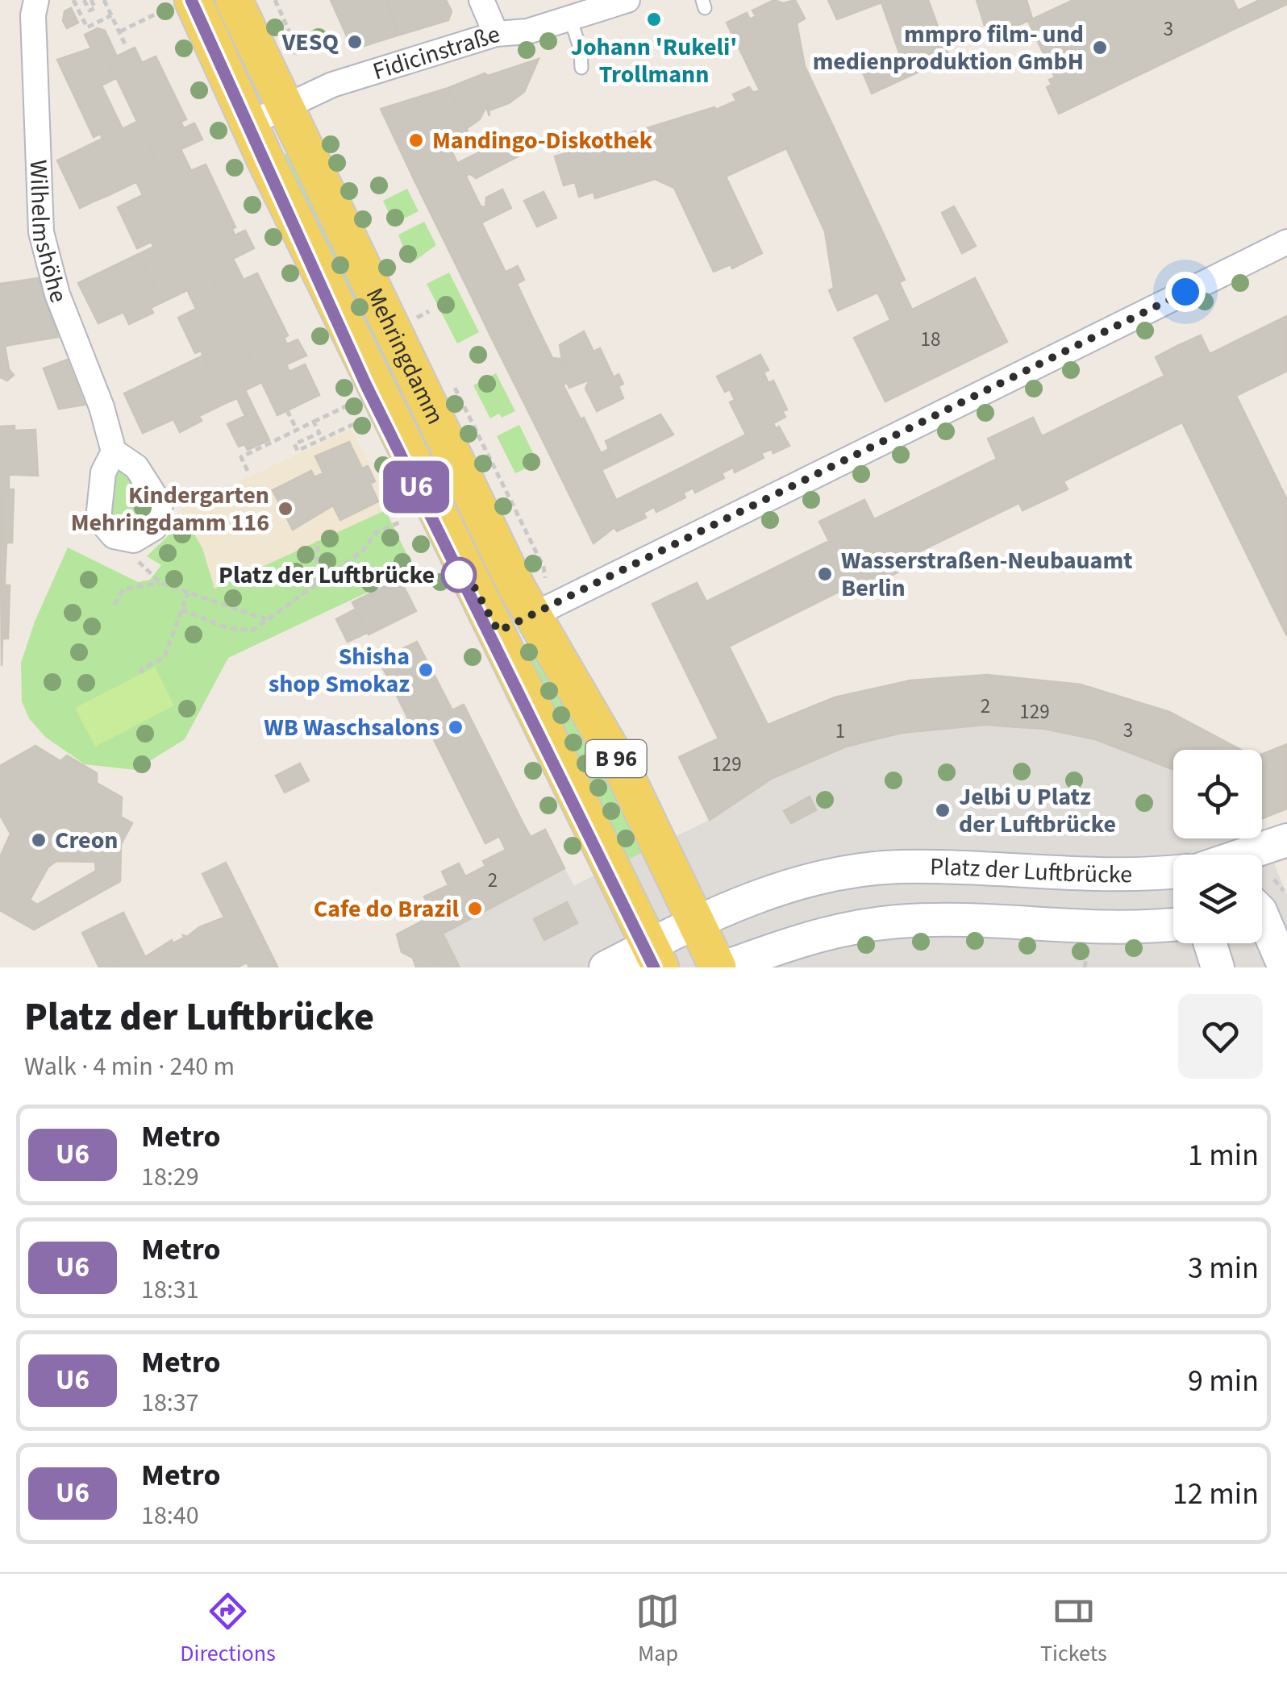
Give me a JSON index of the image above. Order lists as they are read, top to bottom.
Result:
{
  "streets": {
    "main road": ["Mehringdamm", "B 96", "Platz der Luftbrücke"],
    "street": ["Fidicinstraße", "Wilhelmshöhe"]
  },
  "crossings": [
    ["Fidicinstraße", "Mehringdamm"],
    ["Mehringdamm", "B 96"],
    ["Mehringdamm", "Platz der Luftbrücke"],
    ["B 96", "Platz der Luftbrücke"]
  ],
  "places": [
    "Johann 'Rukeli' Trollmann",
    "VESQ",
    "mmpro film- und medienproduktion GmbH",
    "Mandingo-Diskothek",
    "Kindergarten Mehringdamm 116",
    "Wasserstraßen-Neubauamt Berlin",
    "Platz der Luftbrücke",
    "Shisha shop Smokaz",
    "WB Waschsalons",
    "Jelbi U Platz der Luftbrücke",
    "Creon",
    "Cafe do Brazil"
  ],
  "lines": ["metro line U6"],
  "house_numbers": [
    "3",
    "18",
    "2",
    "129",
    "3",
    "1",
    "129",
    "2"
  ],
  "page": {
    "on_map": "U6",
    "heading": ["Platz der Luftbrücke", "Walk · 4 min · 240 m"],
    "list": [
      {
        "mark": "U6",
        "name": "Metro",
        "note": "18:29",
        "value": "1 min"
      },
      {
        "mark": "U6",
        "name": "Metro",
        "note": "18:31",
        "value": "3 min"
      },
      {
        "mark": "U6",
        "name": "Metro",
        "note": "18:37",
        "value": "9 min"
      },
      {
        "mark": "U6",
        "name": "Metro",
        "note": "18:40",
        "value": "12 min"
      }
    ],
    "tabs": ["Directions", "Map", "Tickets"]
  }
}
